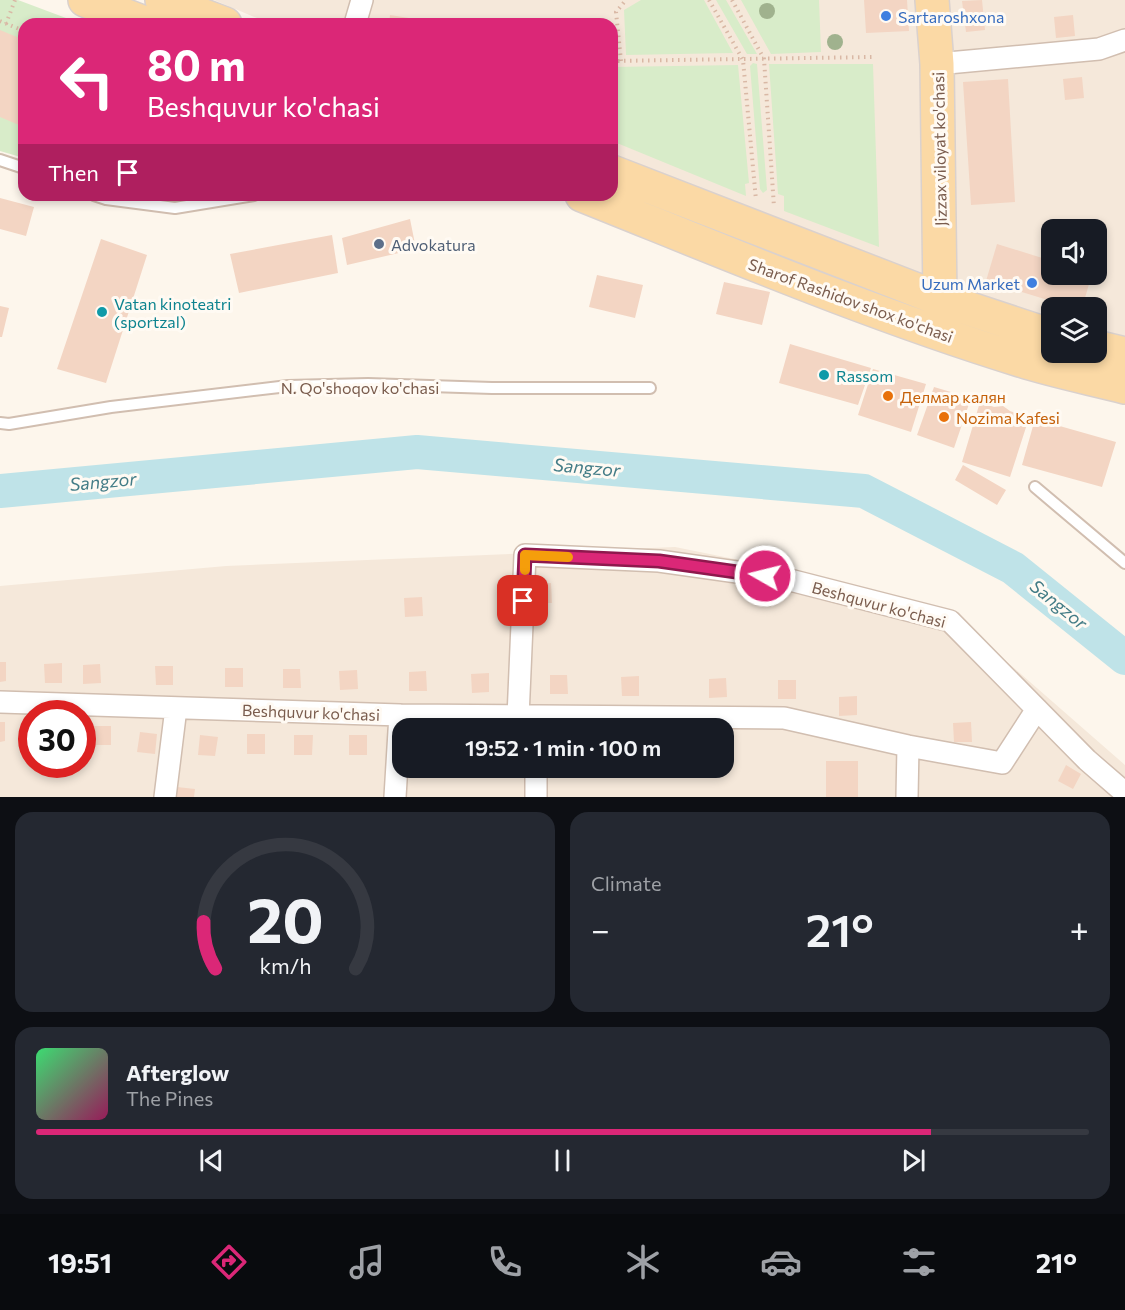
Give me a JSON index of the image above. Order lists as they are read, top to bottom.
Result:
{
  "streets": {
    "main road": ["Jizzax viloyat ko'chasi", "Sharof Rashidov shox ko'chasi"],
    "street": ["Beshquvur ko'chasi"],
    "lane": ["N. Qo'shoqov ko'chasi"]
  },
  "crossings": [
    ["Jizzax viloyat ko'chasi", "Sharof Rashidov shox ko'chasi"]
  ],
  "water": ["Sangzor"],
  "places": [
    "Sartaroshxona",
    "Advokatura",
    "Uzum Market",
    "Vatan kinoteatri (sportzal)",
    "Rassom",
    "Делмар калян",
    "Nozima Kafesi"
  ],
  "page": {
    "turn": ["80 m", "Beshquvur ko'chasi"],
    "then": "Then",
    "limit": "30",
    "trip": "19:52 · 1 min · 100 m",
    "tile": "Climate",
    "heat": ["−", "21°", "+"],
    "song": ["Afterglow", "The Pines"],
    "tabs": ["19:51", "21°"],
    "gauge": ["20", "km/h"]
  }
}
